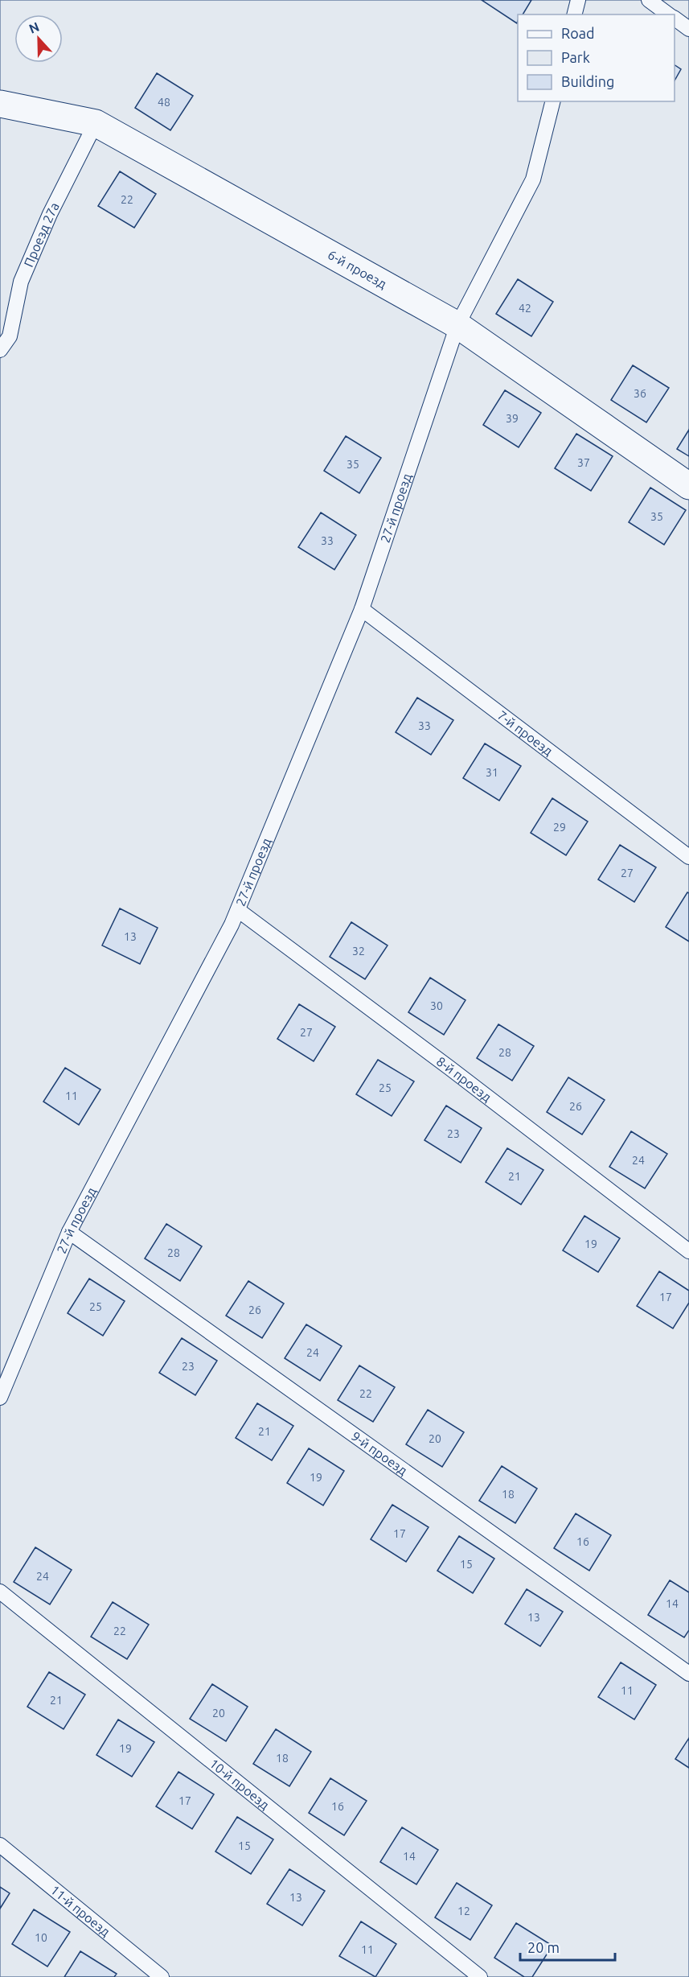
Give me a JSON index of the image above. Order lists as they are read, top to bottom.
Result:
{
  "streets": {
    "street": ["6-й проезд"],
    "lane": [
      "Проезд 27а",
      "27-й проезд",
      "7-й проезд",
      "8-й проезд",
      "9-й проезд",
      "10-й проезд",
      "11-й проезд"
    ]
  },
  "crossings": [
    ["Проезд 27а", "6-й проезд"],
    ["6-й проезд", "27-й проезд"],
    ["27-й проезд", "7-й проезд"],
    ["27-й проезд", "8-й проезд"],
    ["27-й проезд", "9-й проезд"]
  ],
  "house_numbers": [
    "48",
    "22",
    "42",
    "36",
    "39",
    "37",
    "35",
    "35",
    "33",
    "33",
    "31",
    "29",
    "27",
    "13",
    "32",
    "30",
    "27",
    "28",
    "25",
    "11",
    "26",
    "23",
    "24",
    "21",
    "19",
    "28",
    "17",
    "25",
    "26",
    "24",
    "23",
    "22",
    "21",
    "20",
    "19",
    "18",
    "17",
    "16",
    "15",
    "24",
    "14",
    "13",
    "22",
    "11",
    "21",
    "20",
    "19",
    "18",
    "17",
    "16",
    "15",
    "14",
    "13",
    "12",
    "10",
    "11"
  ],
  "legend": ["Road", "Park", "Building"],
  "scale_bar": "20 m",
  "north": "top"
}
